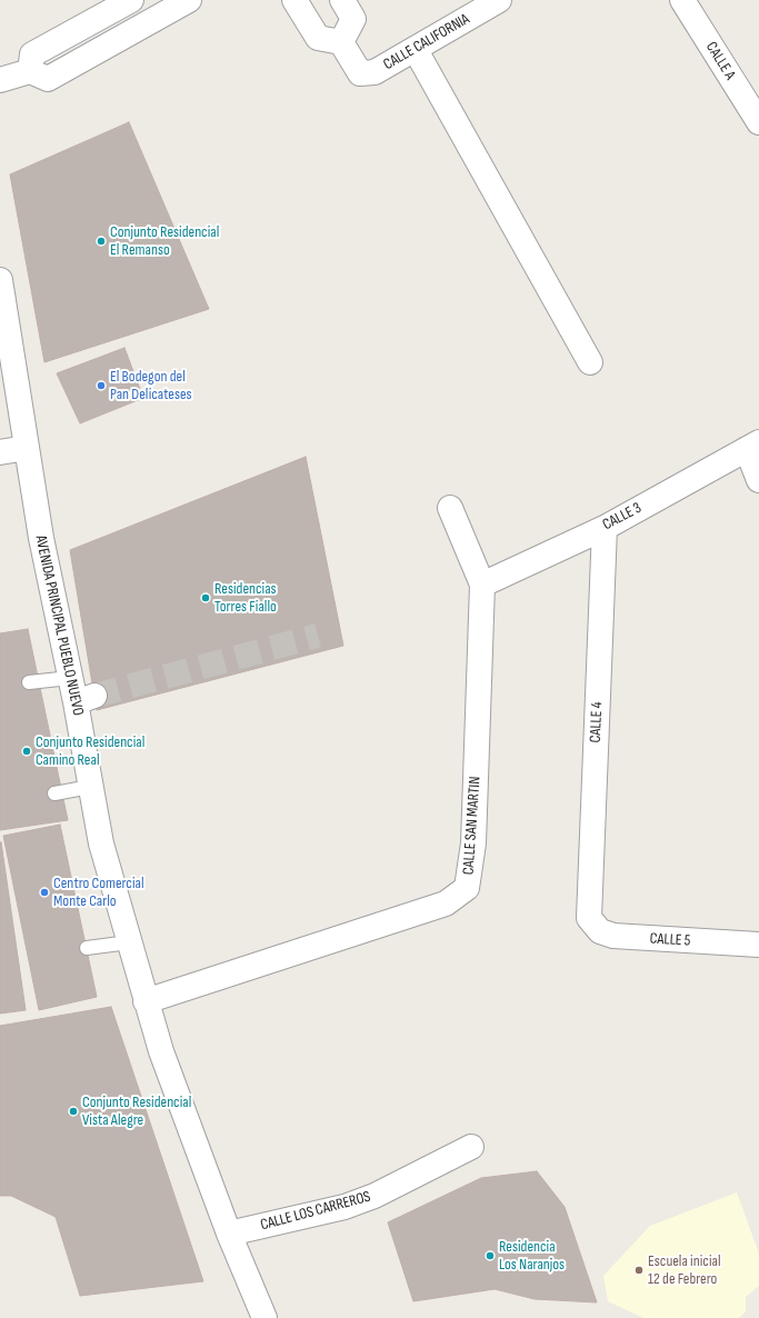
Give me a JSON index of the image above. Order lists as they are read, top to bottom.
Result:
{
  "streets": {
    "street": [
      "CALLE CALIFORNIA",
      "CALLE A",
      "CALLE 3",
      "AVENIDA PRINCIPAL PUEBLO NUEVO",
      "CALLE 4",
      "CALLE SAN MARTIN",
      "CALLE 5",
      "CALLE LOS CARREROS"
    ]
  },
  "crossings": [
    ["CALLE 3", "CALLE 4"],
    ["CALLE 3", "CALLE SAN MARTIN"],
    ["AVENIDA PRINCIPAL PUEBLO NUEVO", "CALLE SAN MARTIN"],
    ["AVENIDA PRINCIPAL PUEBLO NUEVO", "CALLE LOS CARREROS"],
    ["CALLE 4", "CALLE 5"]
  ],
  "places": [
    "Conjunto Residencial El Remanso",
    "El Bodegon del Pan Delicateses",
    "Residencias Torres Fiallo",
    "Conjunto Residencial Camino Real",
    "Centro Comercial Monte Carlo",
    "Conjunto Residencial Vista Alegre",
    "Residencia Los Naranjos",
    "Escuela inicial 12 de Febrero"
  ]
}
